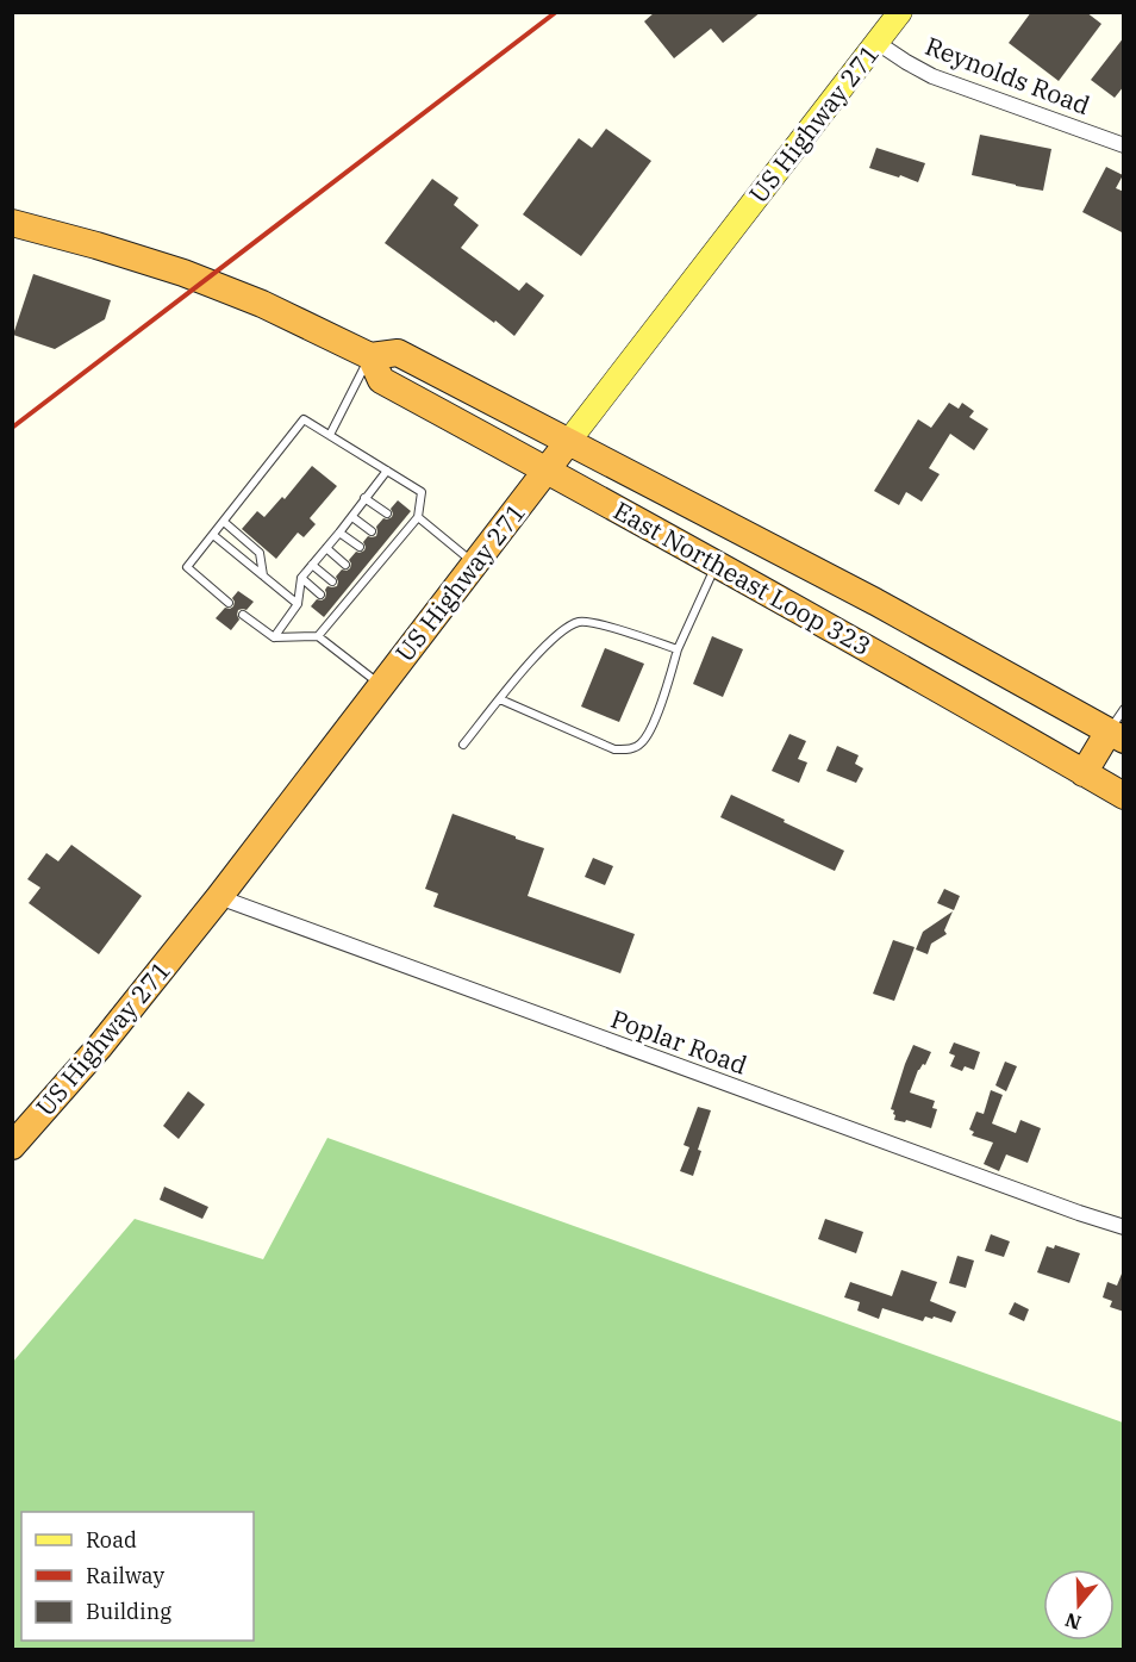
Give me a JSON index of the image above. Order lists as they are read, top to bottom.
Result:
{
  "streets": {
    "highway": ["US Highway 271", "East Northeast Loop 323"],
    "street": ["Reynolds Road", "Poplar Road"]
  },
  "crossings": [
    ["Reynolds Road", "US Highway 271"],
    ["US Highway 271", "East Northeast Loop 323"],
    ["US Highway 271", "Poplar Road"]
  ],
  "legend": ["Road", "Railway", "Building"],
  "north": "bottom"
}
